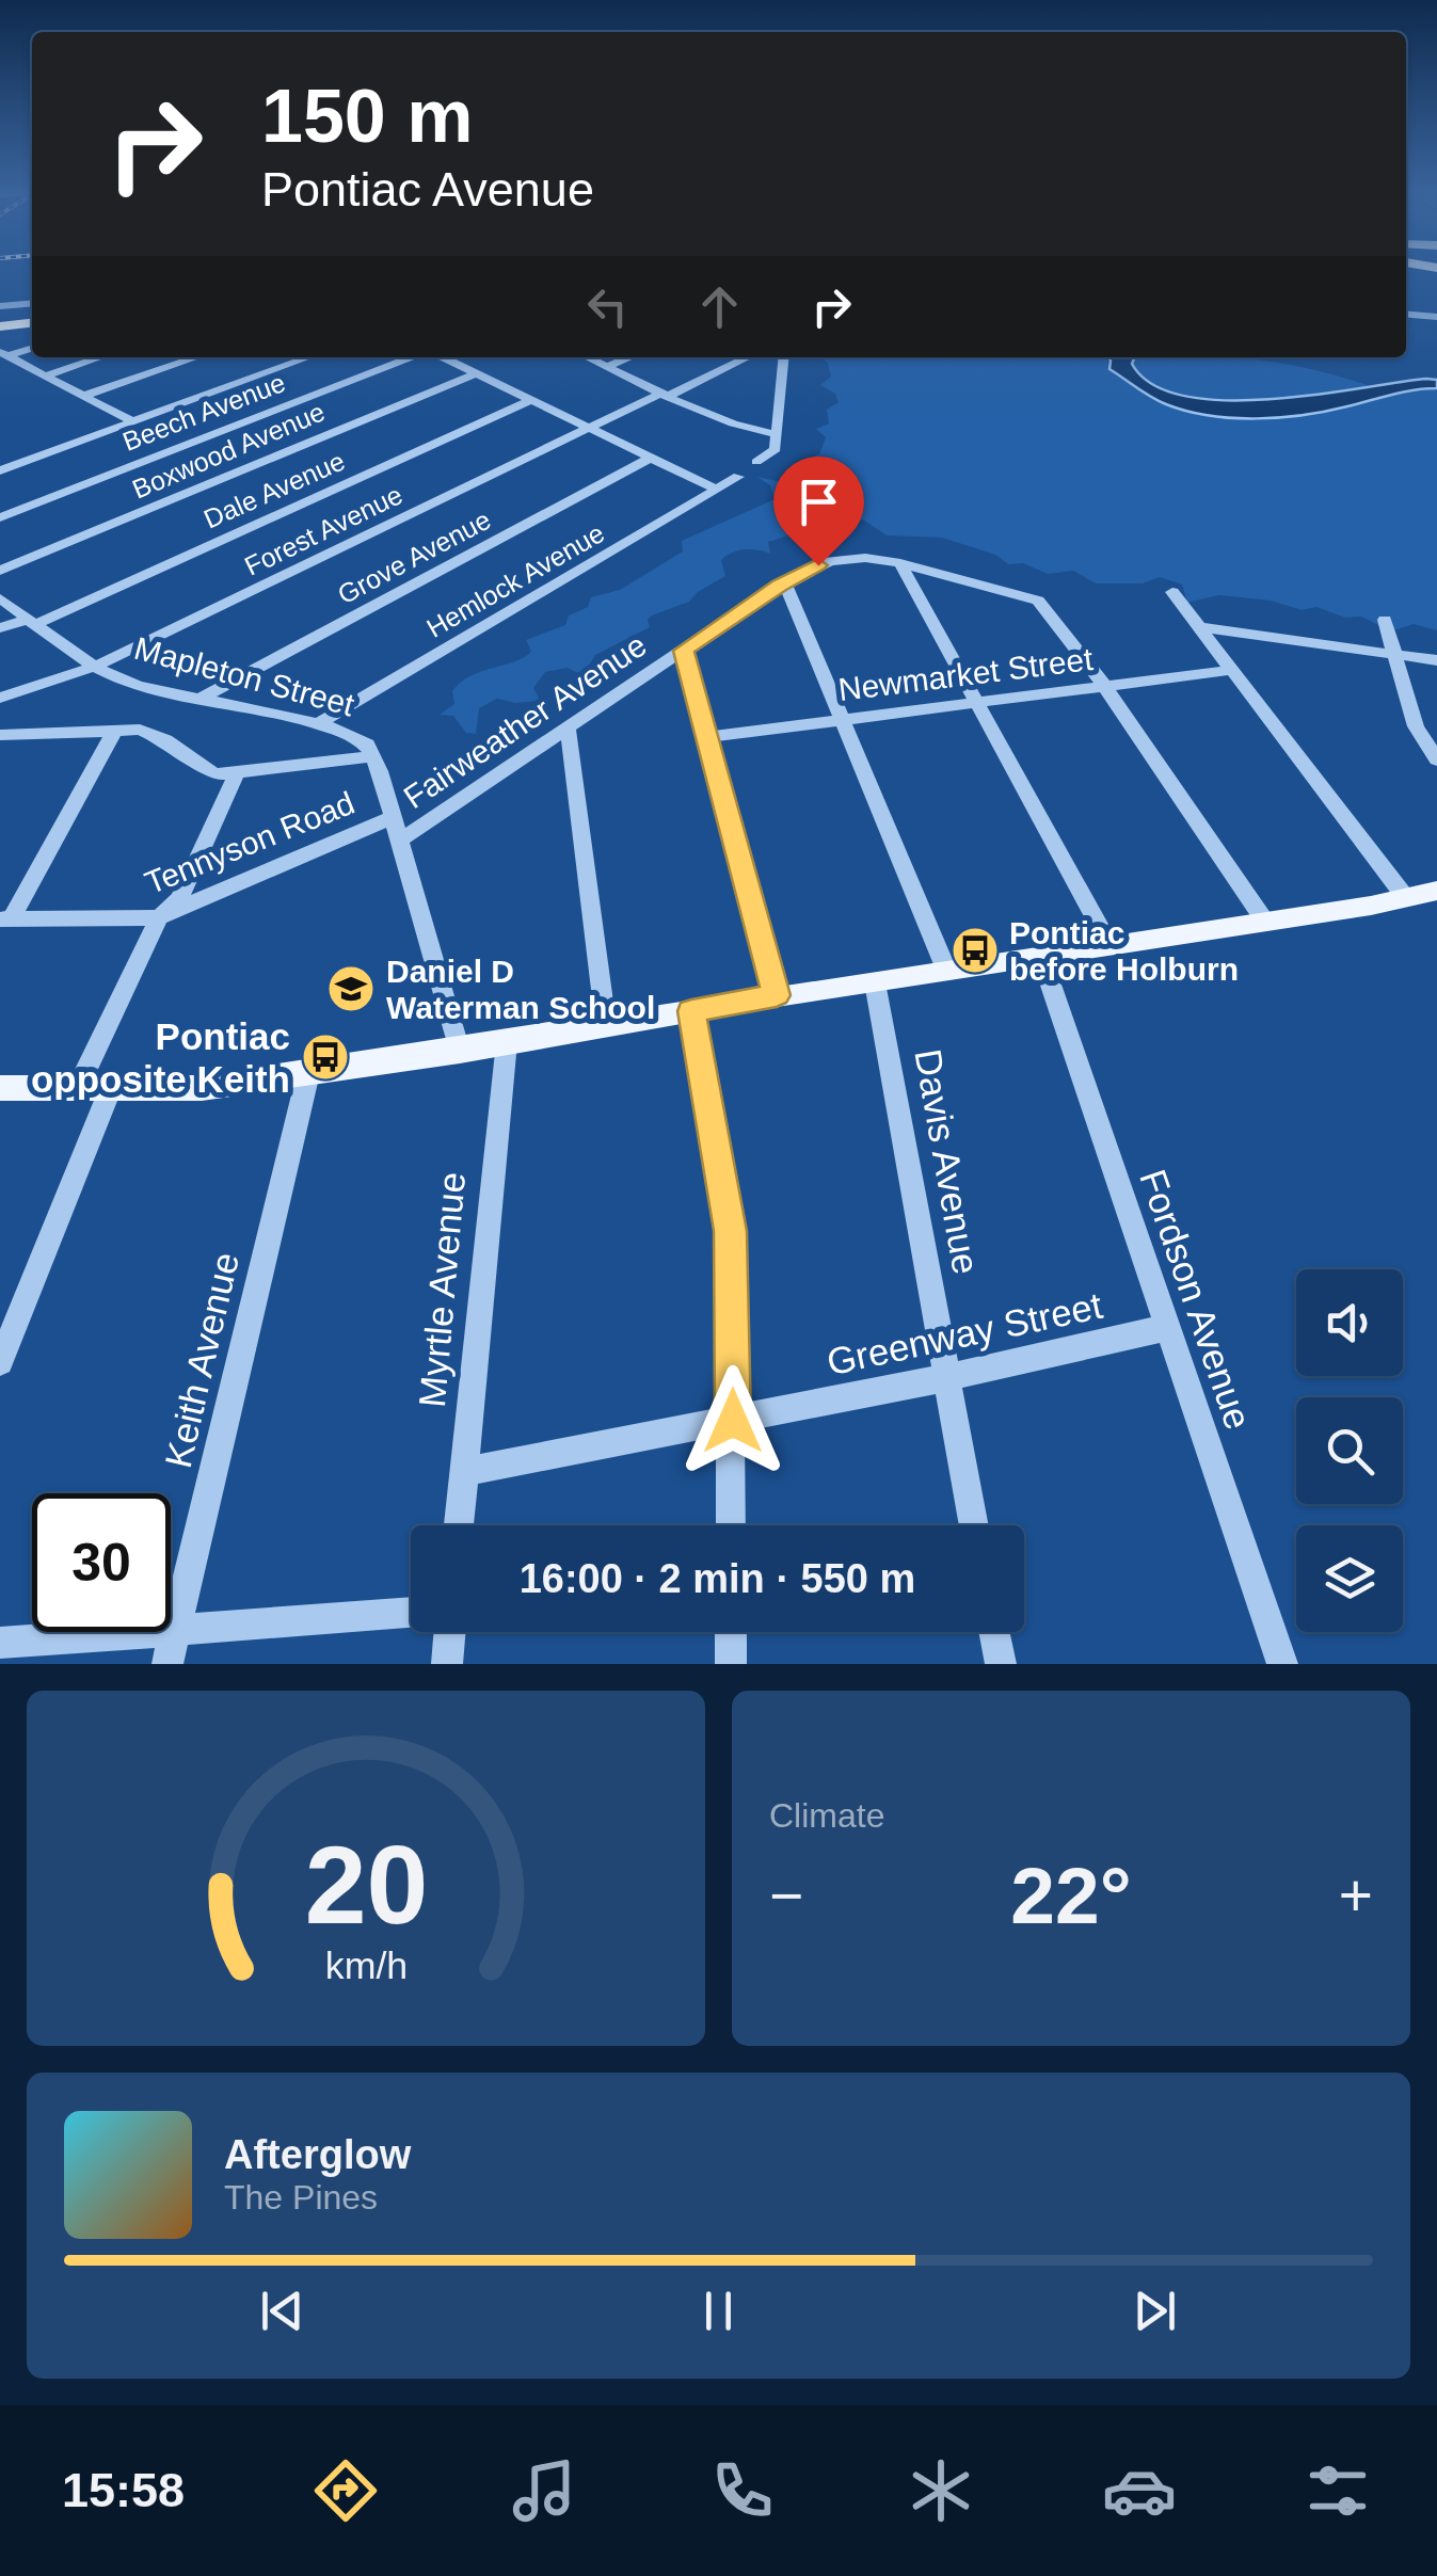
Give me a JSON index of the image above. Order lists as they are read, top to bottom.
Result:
{
  "streets": {
    "street": [
      "Beech Avenue",
      "Boxwood Avenue",
      "Dale Avenue",
      "Forest Avenue",
      "Grove Avenue",
      "Hemlock Avenue",
      "Newmarket Street",
      "Mapleton Street",
      "Fairweather Avenue",
      "Tennyson Road",
      "Davis Avenue",
      "Myrtle Avenue",
      "Fordson Avenue",
      "Greenway Street",
      "Keith Avenue"
    ]
  },
  "crossings": [
    ["Dale Avenue", "Mapleton Street"],
    ["Forest Avenue", "Mapleton Street"],
    ["Grove Avenue", "Mapleton Street"],
    ["Hemlock Avenue", "Mapleton Street"],
    ["Newmarket Street", "Fairweather Avenue"],
    ["Mapleton Street", "Fairweather Avenue"],
    ["Mapleton Street", "Tennyson Road"],
    ["Davis Avenue", "Greenway Street"],
    ["Myrtle Avenue", "Greenway Street"],
    ["Fordson Avenue", "Greenway Street"]
  ],
  "places": {
    "bus stop": ["Pontiac before Holburn", "Pontiac opposite Keith"],
    "school or university": ["Daniel D Waterman School"]
  },
  "page": {
    "turn": ["150 m", "Pontiac Avenue"],
    "limit": "30",
    "trip": "16:00 · 2 min · 550 m",
    "tile": "Climate",
    "heat": ["−", "22°", "+"],
    "song": ["Afterglow", "The Pines"],
    "tabs": "15:58",
    "gauge": ["20", "km/h"]
  }
}
